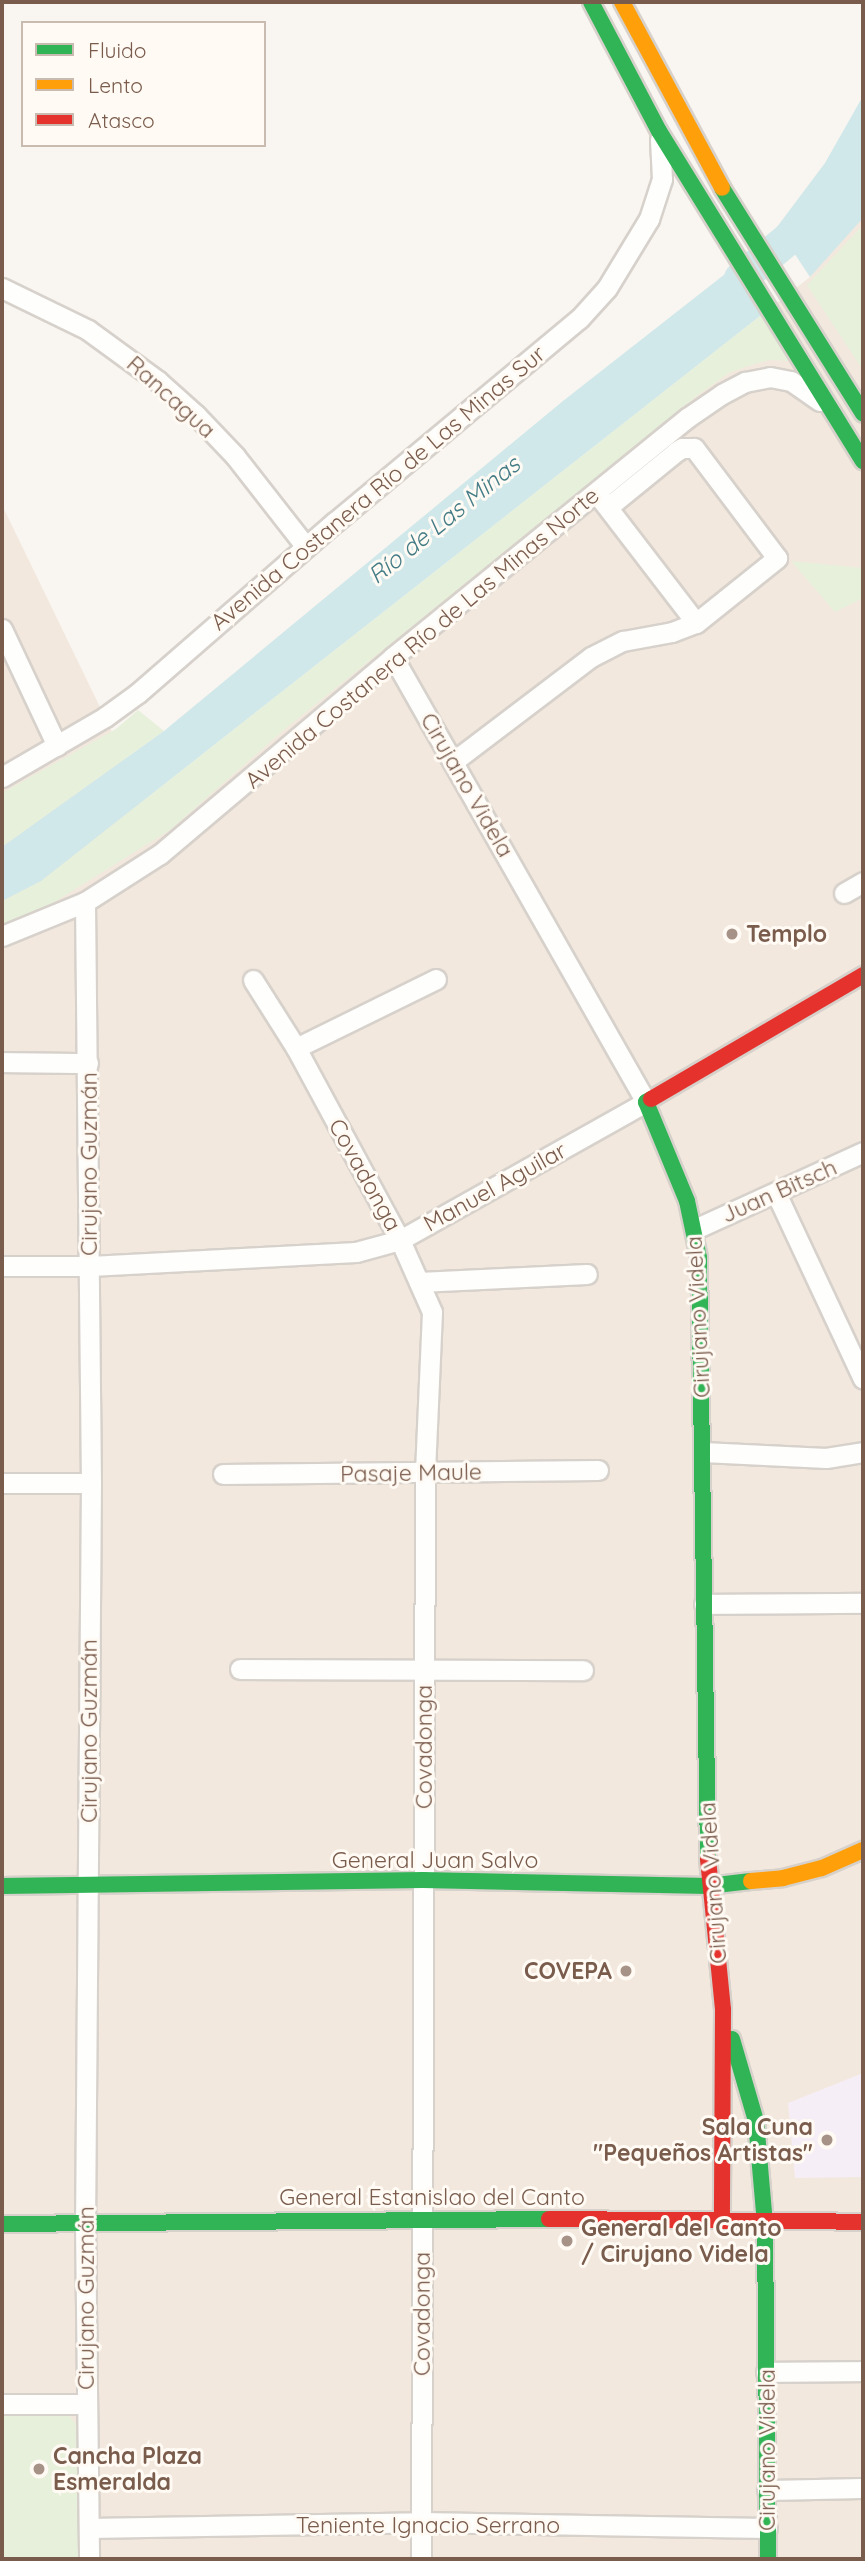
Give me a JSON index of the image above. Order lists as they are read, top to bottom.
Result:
{
  "streets": {
    "street": [
      "Rancagua",
      "Avenida Costanera Río de Las Minas Sur",
      "Avenida Costanera Río de Las Minas Norte",
      "Cirujano Videla",
      "Cirujano Guzmán",
      "Covadonga",
      "Manuel Aguilar",
      "Juan Bitsch",
      "Pasaje Maule",
      "General Juan Salvo",
      "General Estanislao del Canto",
      "Teniente Ignacio Serrano"
    ]
  },
  "crossings": [
    ["Rancagua", "Avenida Costanera Río de Las Minas Sur"],
    ["Avenida Costanera Río de Las Minas Norte", "Cirujano Videla"],
    ["Avenida Costanera Río de Las Minas Norte", "Cirujano Guzmán"],
    ["Cirujano Videla", "Manuel Aguilar"],
    ["Cirujano Videla", "Juan Bitsch"],
    ["Cirujano Videla", "General Juan Salvo"],
    ["Cirujano Videla", "General Estanislao del Canto"],
    ["Cirujano Videla", "Teniente Ignacio Serrano"],
    ["Cirujano Guzmán", "Manuel Aguilar"],
    ["Cirujano Guzmán", "General Juan Salvo"],
    ["Cirujano Guzmán", "General Estanislao del Canto"],
    ["Cirujano Guzmán", "Teniente Ignacio Serrano"],
    ["Covadonga", "Manuel Aguilar"],
    ["Covadonga", "Pasaje Maule"],
    ["Covadonga", "General Juan Salvo"],
    ["Covadonga", "General Estanislao del Canto"],
    ["Covadonga", "Teniente Ignacio Serrano"]
  ],
  "water": ["Río de Las Minas"],
  "places": [
    "Templo",
    "COVEPA",
    "Sala Cuna \"Pequeños Artistas\"",
    "General del Canto / Cirujano Videla",
    "Cancha Plaza Esmeralda"
  ],
  "legend": ["Fluido", "Lento", "Atasco"]
}
